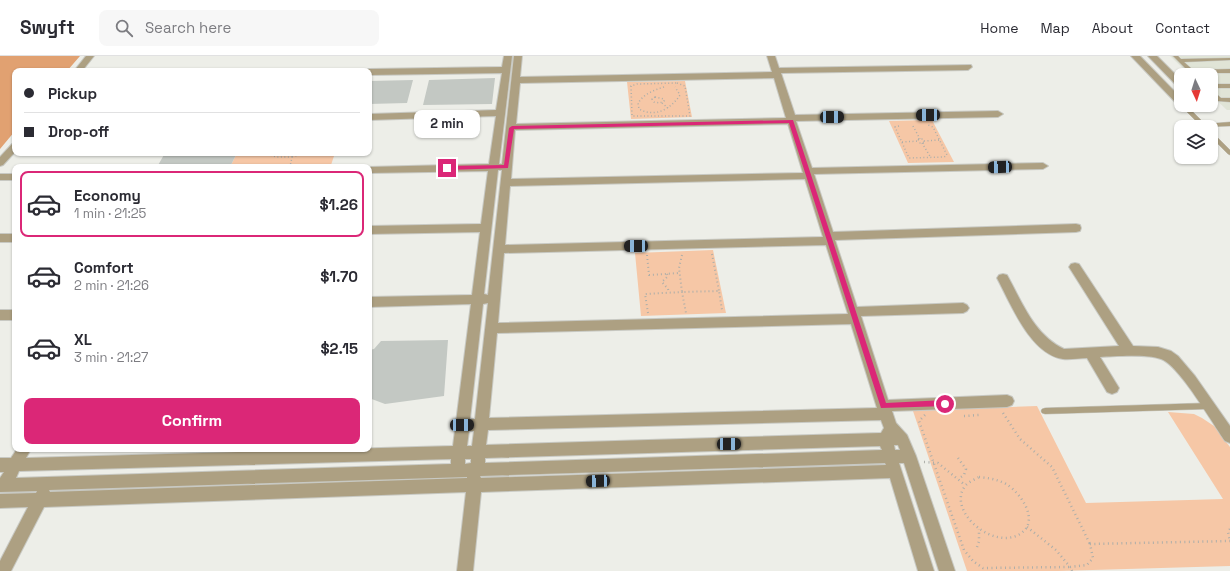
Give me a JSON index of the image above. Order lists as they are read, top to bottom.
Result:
{
  "north": "bottom",
  "page": {
    "header": "Swyft",
    "search": "Search here",
    "nav": [
      "Home",
      "Map",
      "About",
      "Contact"
    ],
    "banner": ["Pickup", "Drop-off"],
    "bubble": "2 min",
    "list": [
      {
        "name": "Economy",
        "note": "1 min · 21:25",
        "value": "$1.26"
      },
      {
        "name": "Comfort",
        "note": "2 min · 21:26",
        "value": "$1.70"
      },
      {
        "name": "XL",
        "note": "3 min · 21:27",
        "value": "$2.15"
      }
    ],
    "buttons": "Confirm"
  }
}
